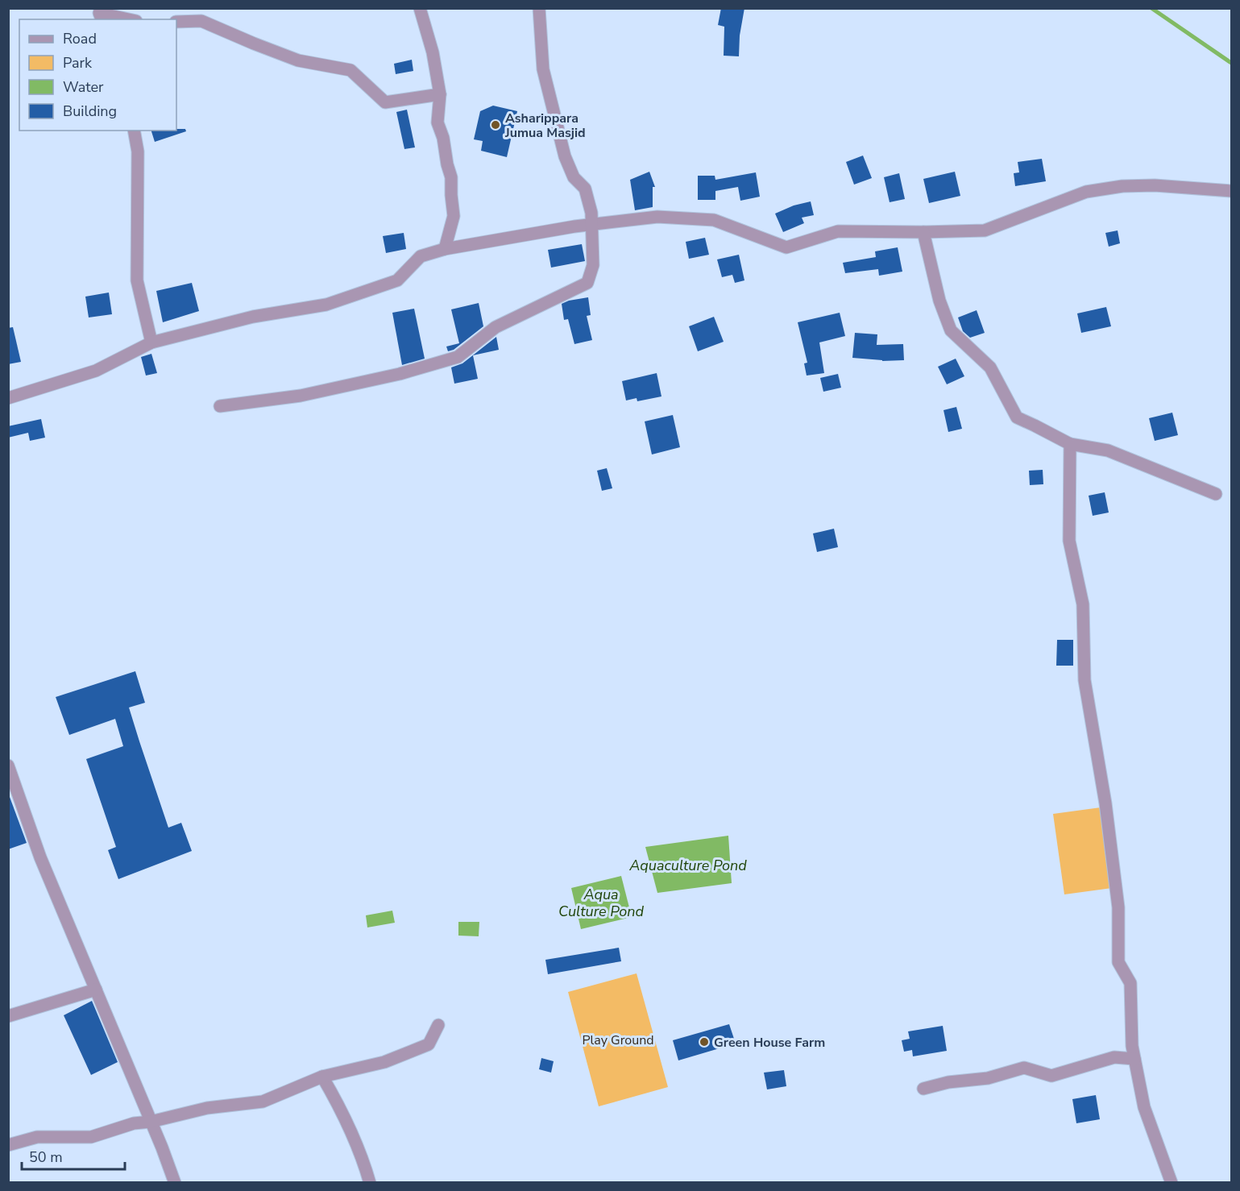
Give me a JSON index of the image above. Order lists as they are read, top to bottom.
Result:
{
  "water": ["Aquaculture Pond", "Aqua Culture Pond"],
  "parks": ["Play Ground"],
  "places": ["Asharippara Jumua Masjid", "Green House Farm"],
  "legend": [
    "Road",
    "Park",
    "Water",
    "Building"
  ],
  "scale_bar": "50 m"
}
